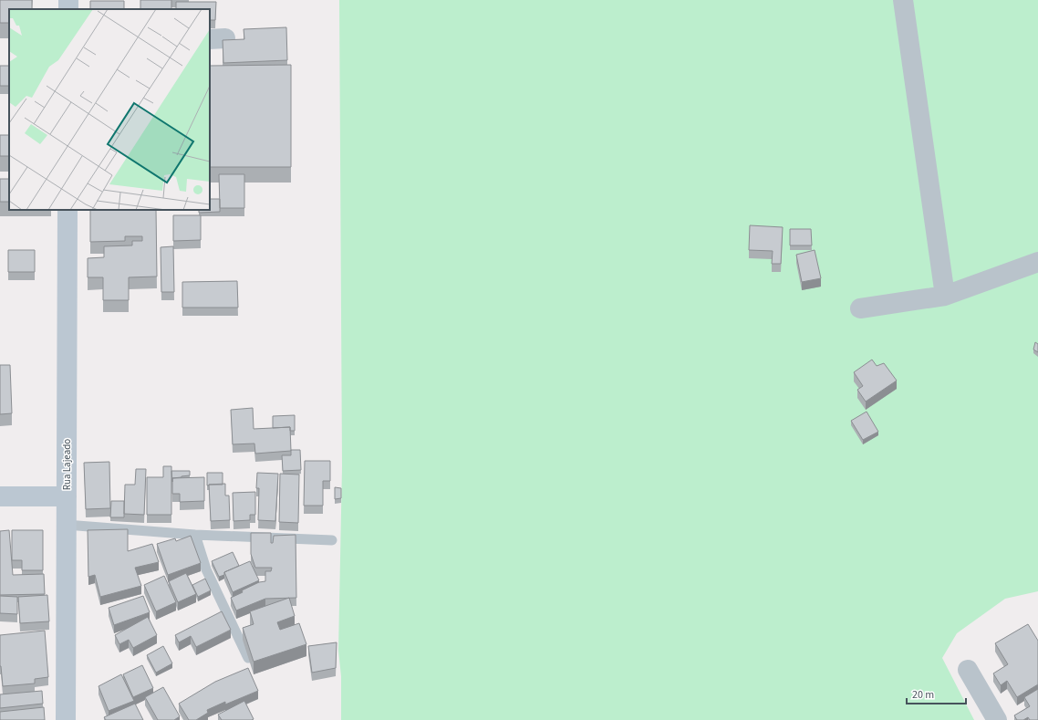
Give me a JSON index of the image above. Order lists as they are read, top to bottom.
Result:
{
  "streets": {
    "street": ["Rua Lajeado"]
  },
  "scale_bar": "20 m"
}
